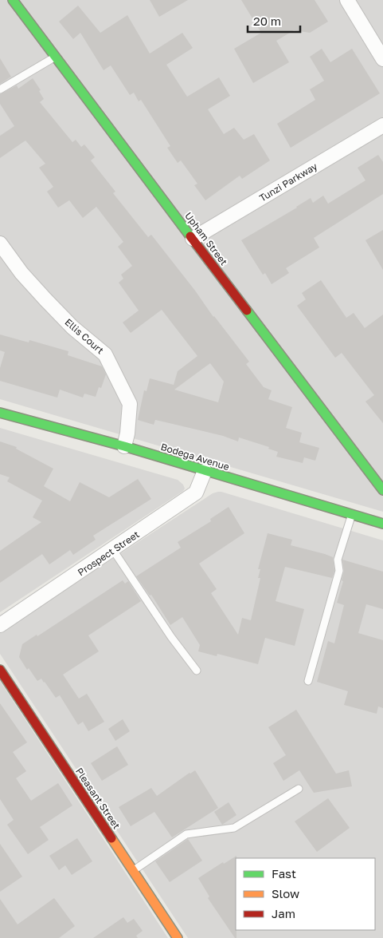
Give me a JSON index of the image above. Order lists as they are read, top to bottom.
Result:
{
  "streets": {
    "street": [
      "Tunzi Parkway",
      "Upham Street",
      "Ellis Court",
      "Bodega Avenue",
      "Prospect Street",
      "Pleasant Street"
    ]
  },
  "crossings": [
    ["Tunzi Parkway", "Upham Street"],
    ["Ellis Court", "Bodega Avenue"],
    ["Bodega Avenue", "Prospect Street"]
  ],
  "legend": ["Fast", "Slow", "Jam"],
  "scale_bar": "20 m"
}
